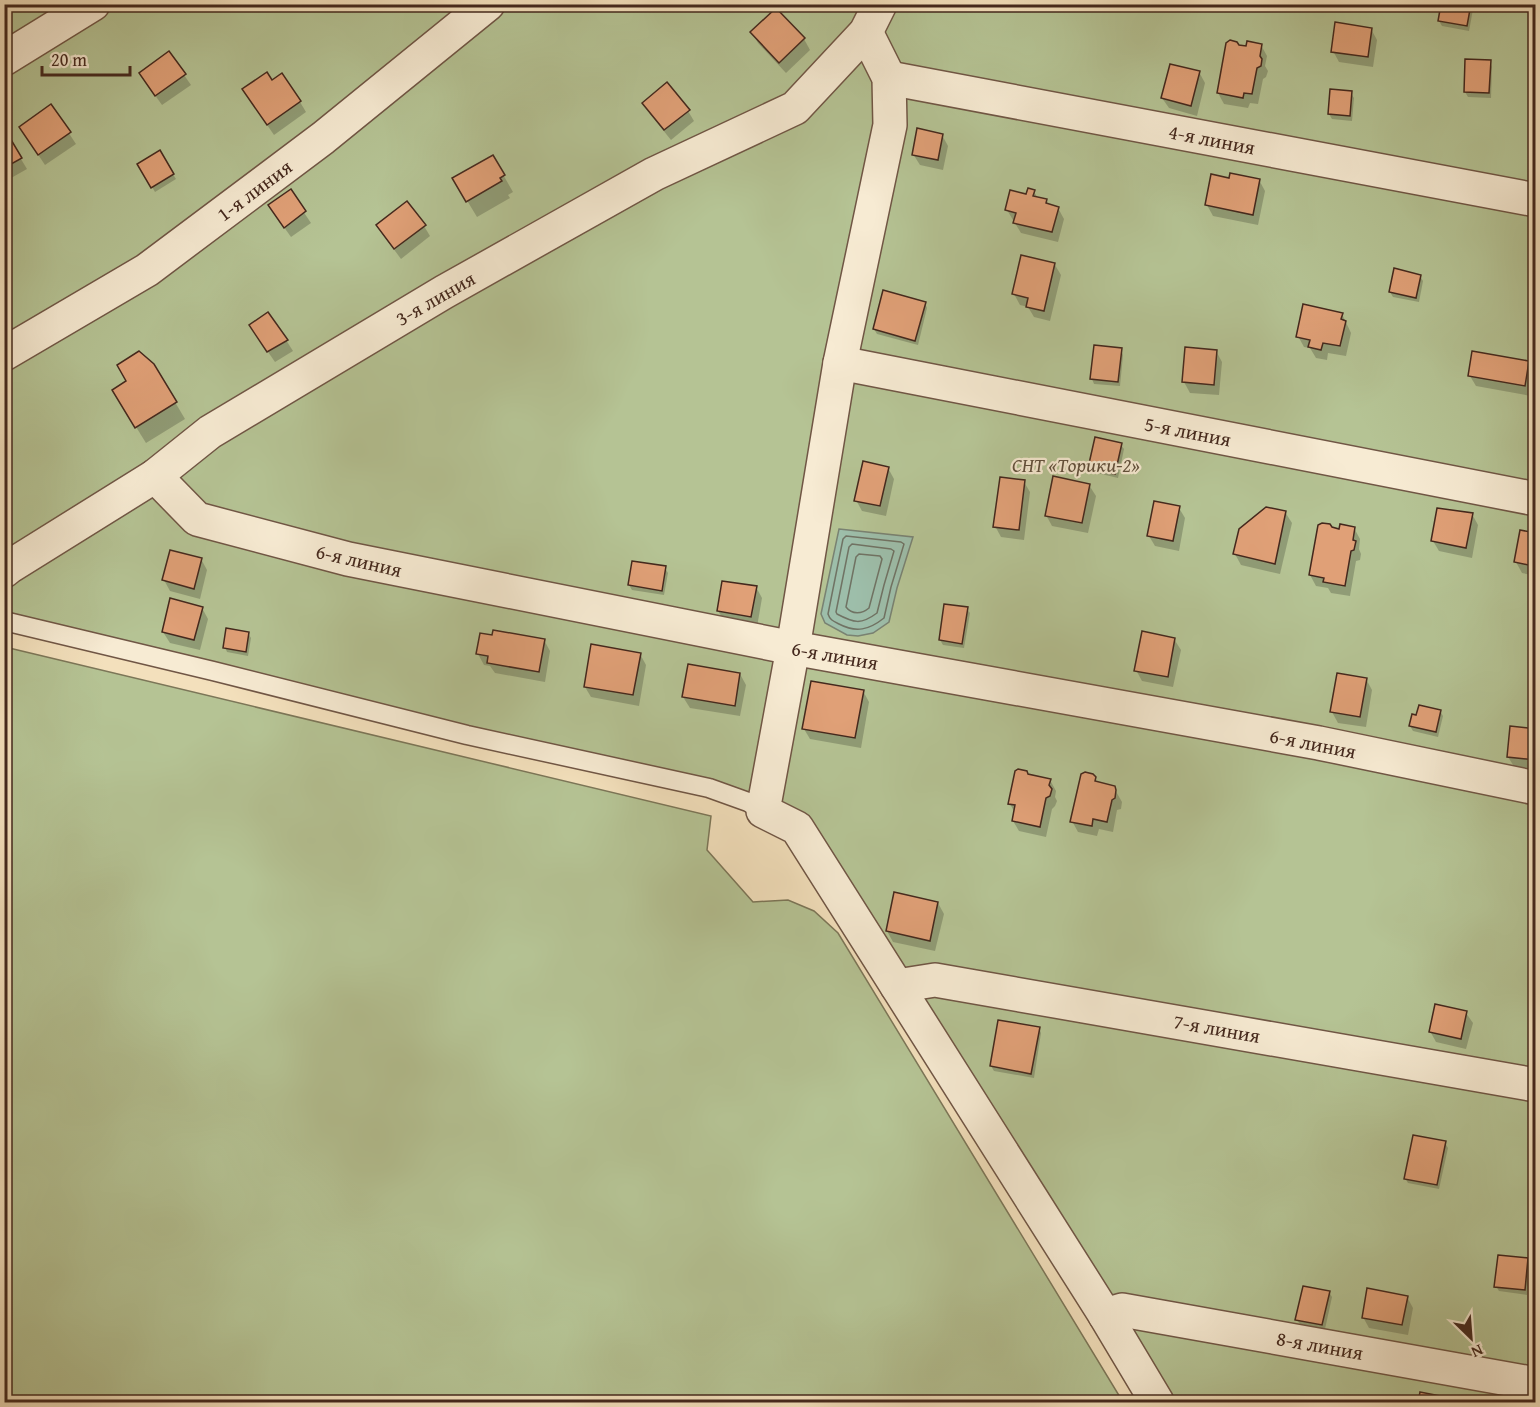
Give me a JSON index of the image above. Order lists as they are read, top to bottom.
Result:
{
  "streets": {
    "street": [
      "4-я линия",
      "1-я линия",
      "3-я линия",
      "5-я линия",
      "6-я линия",
      "7-я линия",
      "8-я линия"
    ]
  },
  "crossings": [
    ["3-я линия", "6-я линия"]
  ],
  "parks": ["СНТ «Торики-2»"],
  "scale_bar": "20 m",
  "north": "bottom right"
}
